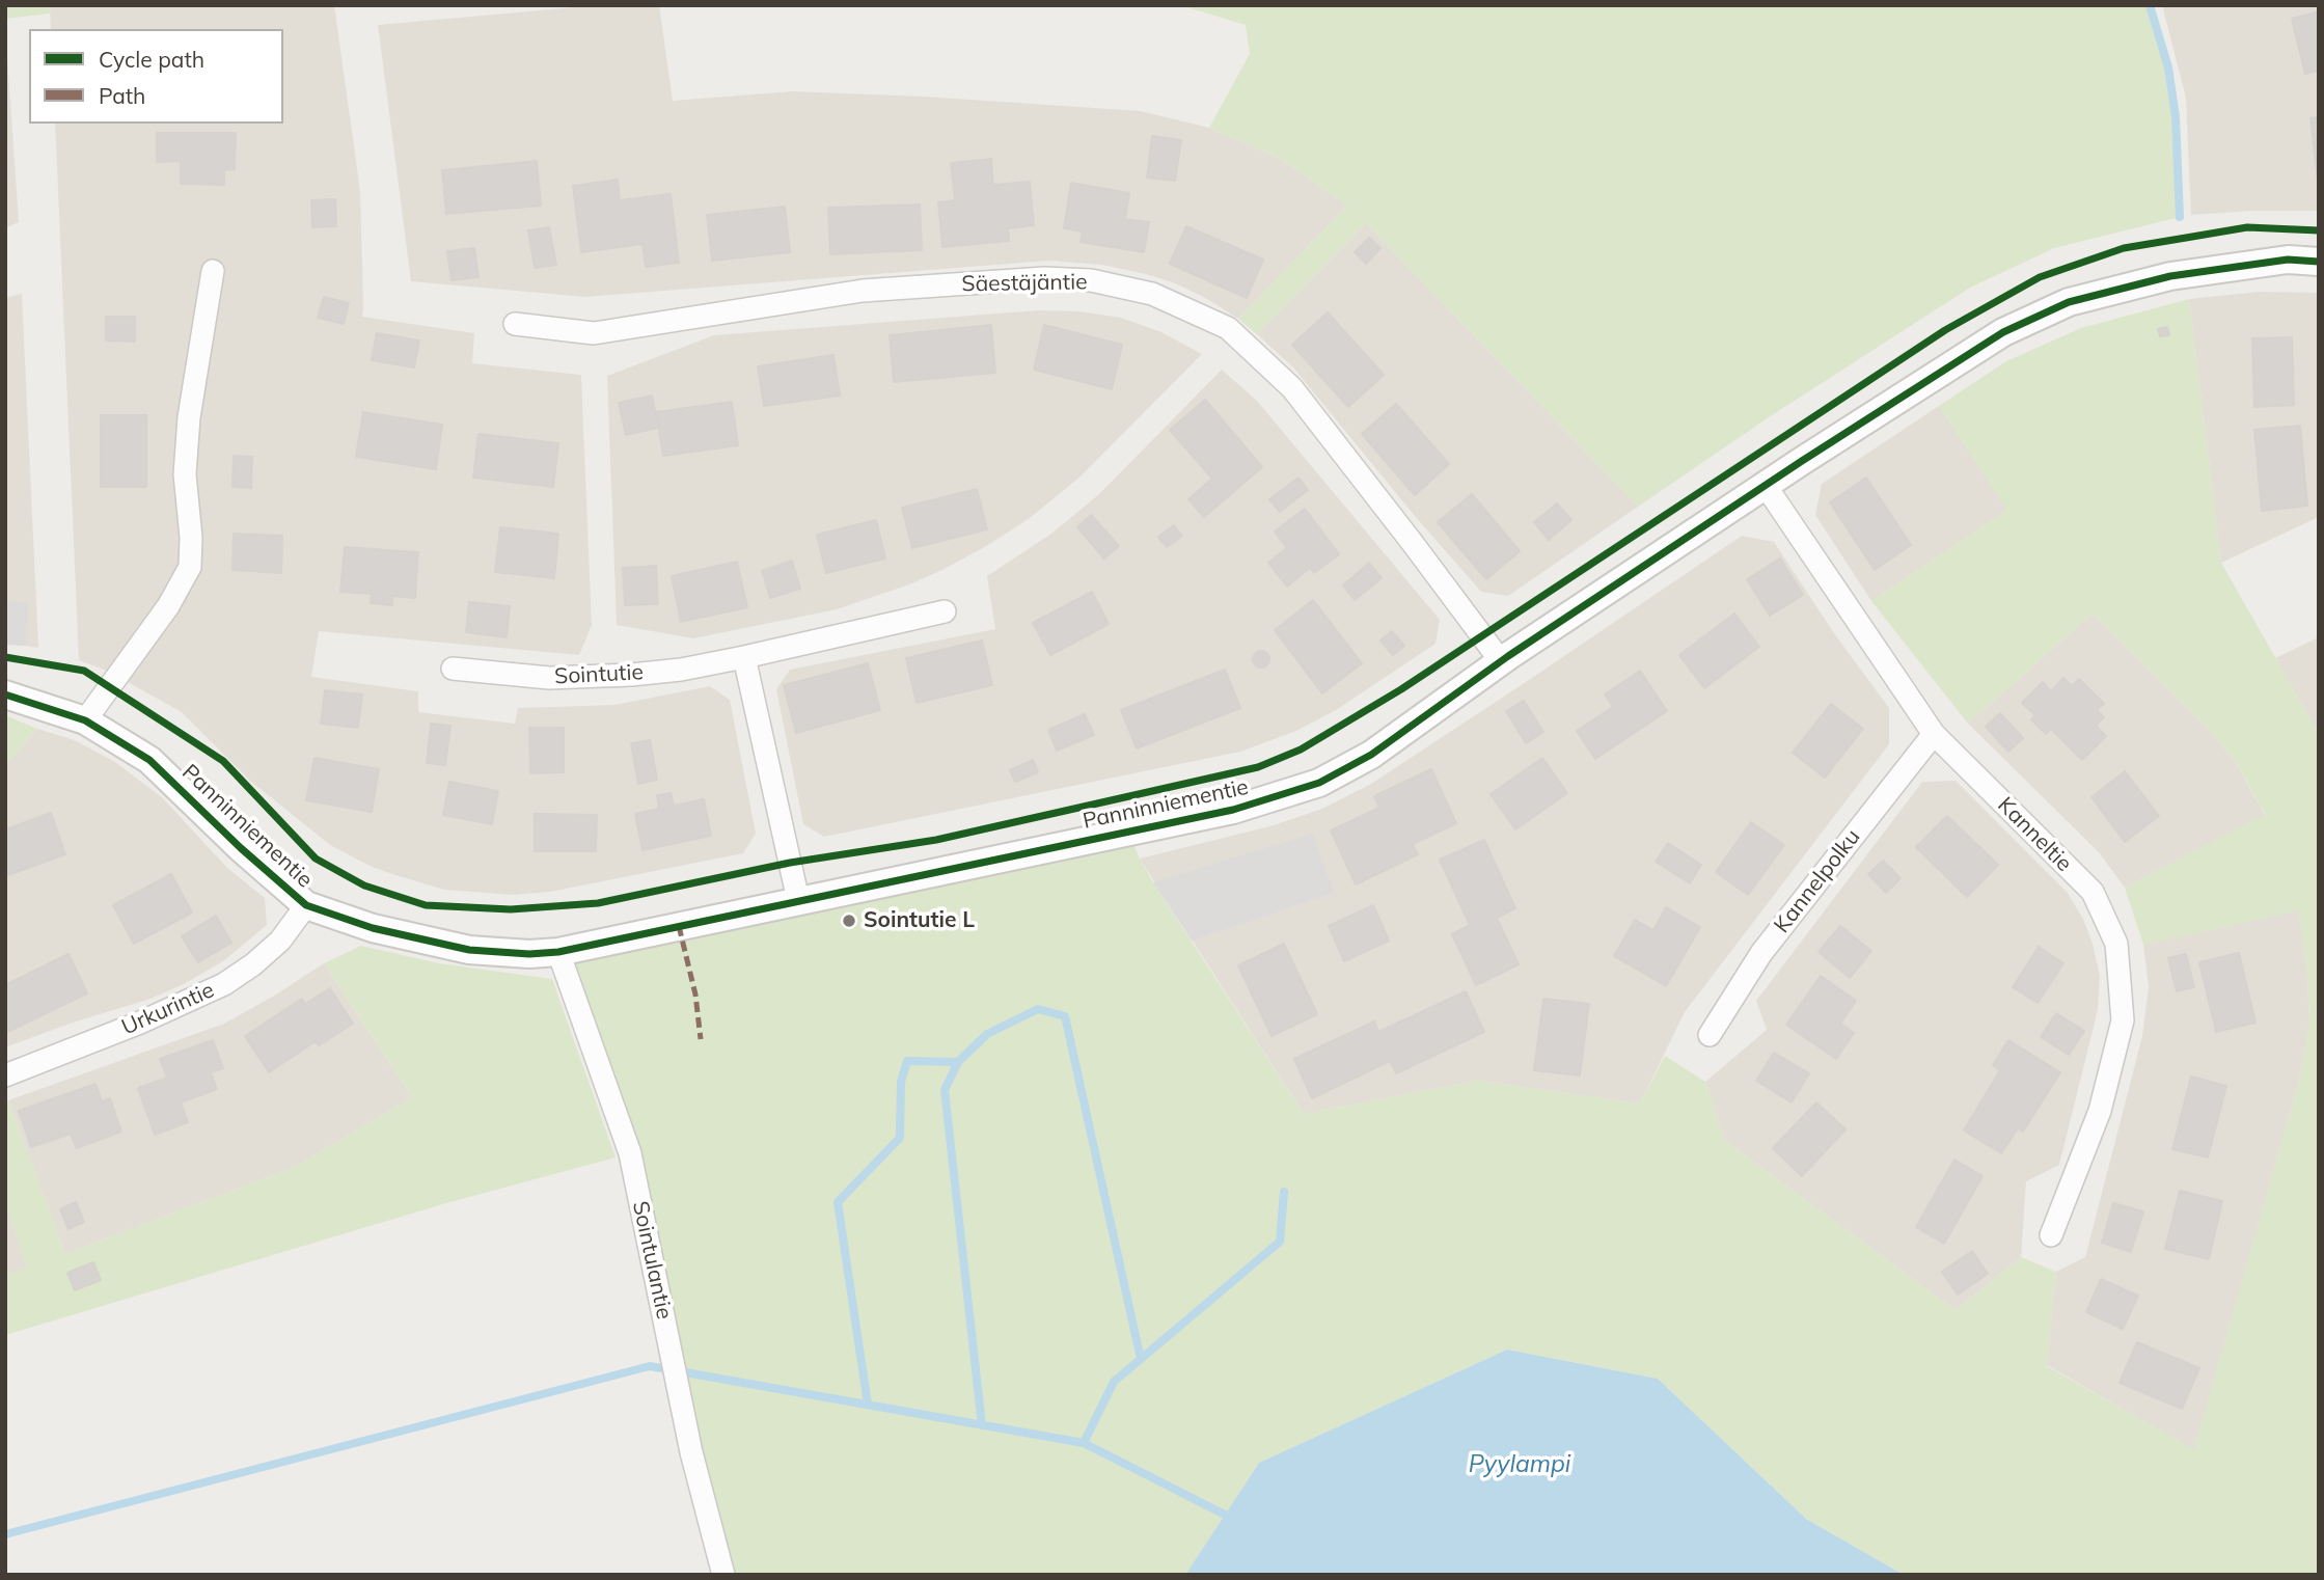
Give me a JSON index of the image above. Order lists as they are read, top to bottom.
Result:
{
  "streets": {
    "street": [
      "Säestäjäntie",
      "Sointutie",
      "Panninniementie",
      "Kanneltie",
      "Kannelpolku",
      "Urkurintie",
      "Sointulantie"
    ]
  },
  "crossings": [
    ["Säestäjäntie", "Panninniementie"],
    ["Panninniementie", "Kanneltie"],
    ["Panninniementie", "Urkurintie"],
    ["Panninniementie", "Sointulantie"],
    ["Kanneltie", "Kannelpolku"]
  ],
  "water": ["Pyylampi"],
  "places": ["Sointutie L"],
  "legend": ["Cycle path", "Path"]
}
